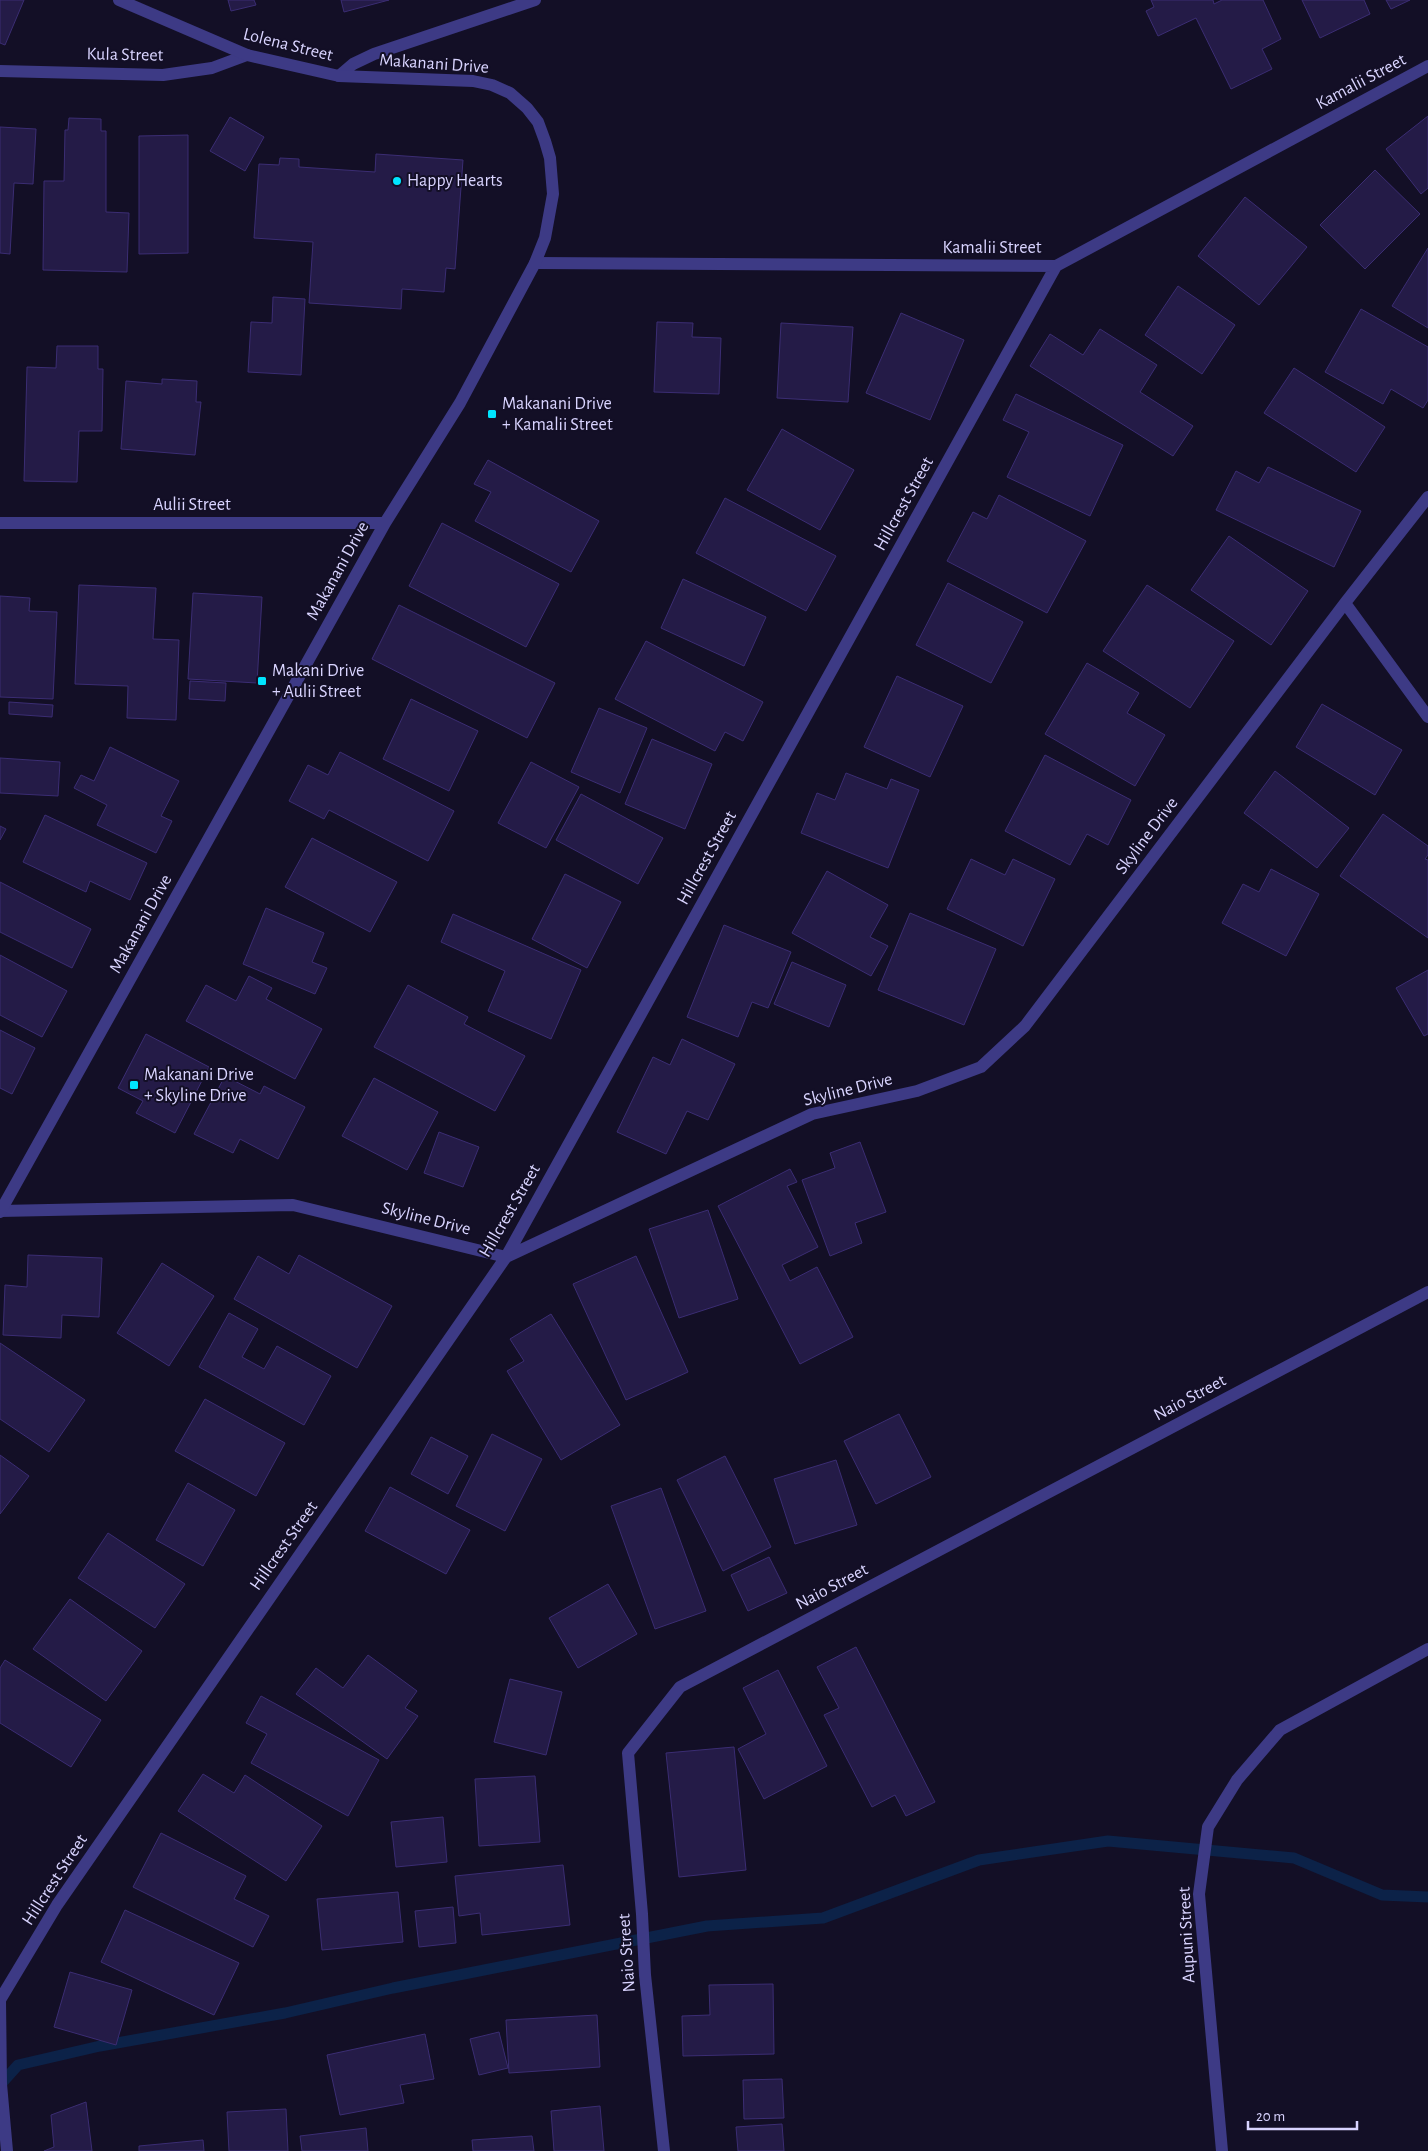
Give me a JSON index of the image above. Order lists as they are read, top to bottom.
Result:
{
  "streets": {
    "street": [
      "Lolena Street",
      "Kula Street",
      "Makanani Drive",
      "Kamalii Street",
      "Hillcrest Street",
      "Aulii Street",
      "Skyline Drive",
      "Naio Street",
      "Aupuni Street"
    ]
  },
  "crossings": [
    ["Lolena Street", "Kula Street"],
    ["Lolena Street", "Makanani Drive"],
    ["Makanani Drive", "Kamalii Street"],
    ["Makanani Drive", "Aulii Street"],
    ["Makanani Drive", "Skyline Drive"],
    ["Kamalii Street", "Hillcrest Street"],
    ["Hillcrest Street", "Skyline Drive"]
  ],
  "places": {
    "other": ["Happy Hearts"],
    "transit": ["Makanani Drive + Kamalii Street", "Makani Drive + Aulii Street", "Makanani Drive + Skyline Drive"]
  },
  "scale_bar": "20 m"
}
